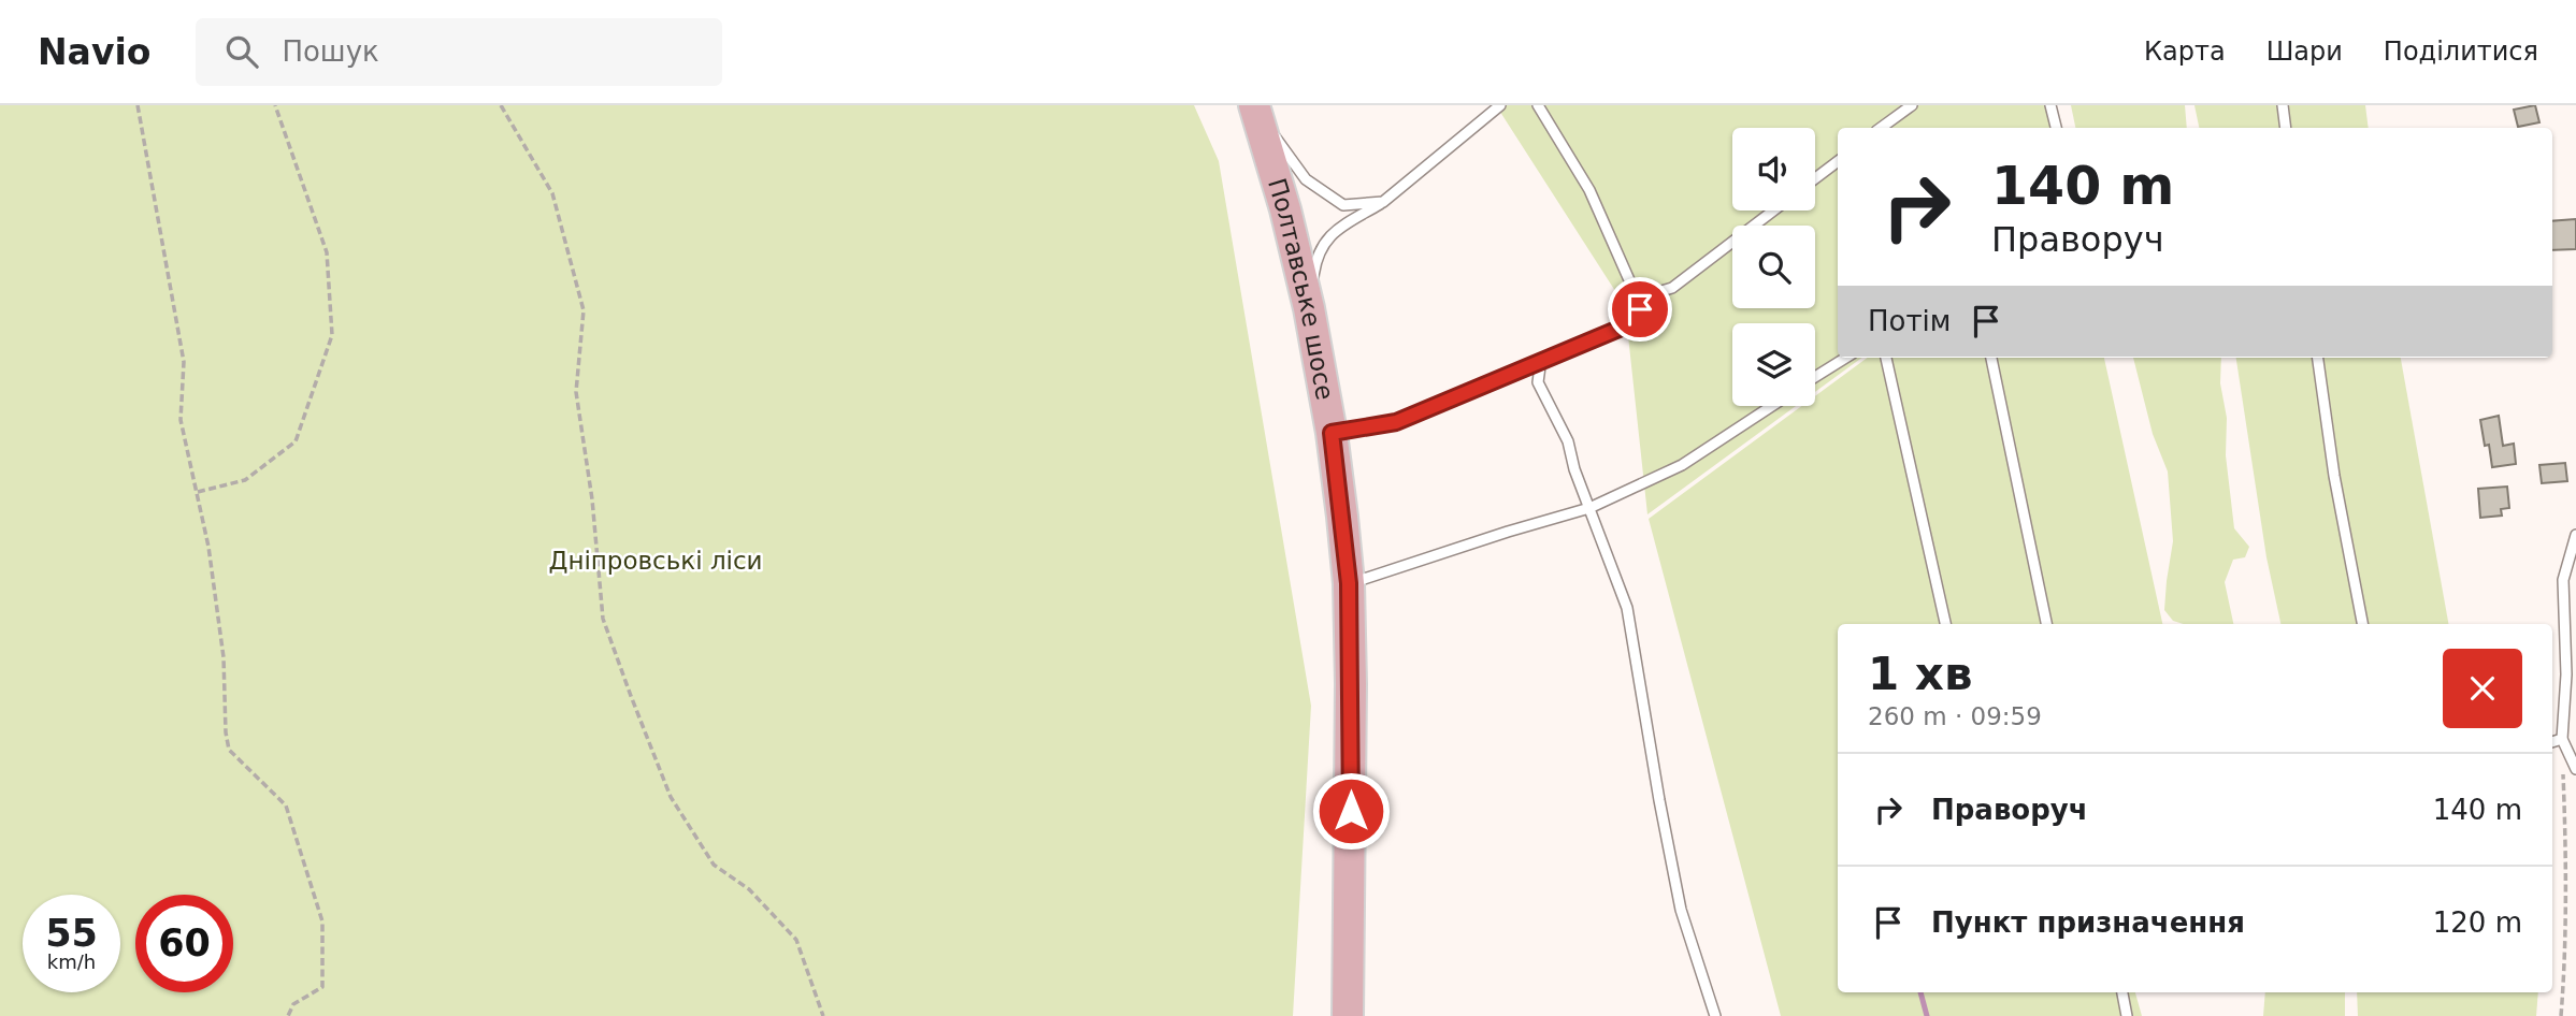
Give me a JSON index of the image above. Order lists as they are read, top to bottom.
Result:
{
  "streets": {
    "main road": ["Полтавське шосе"]
  },
  "parks": ["Дніпровські ліси"],
  "page": {
    "header": "Navio",
    "search": "Пошук",
    "nav": ["Карта", "Шари", "Поділитися"],
    "turn": ["140 m", "Праворуч"],
    "then": "Потім",
    "heading": ["1 хв", "260 m · 09:59"],
    "list": [
      {
        "name": "Праворуч",
        "value": "140 m"
      },
      {
        "name": "Пункт призначення",
        "value": "120 m"
      }
    ],
    "speed": "55 km/h",
    "limit": "60"
  }
}
